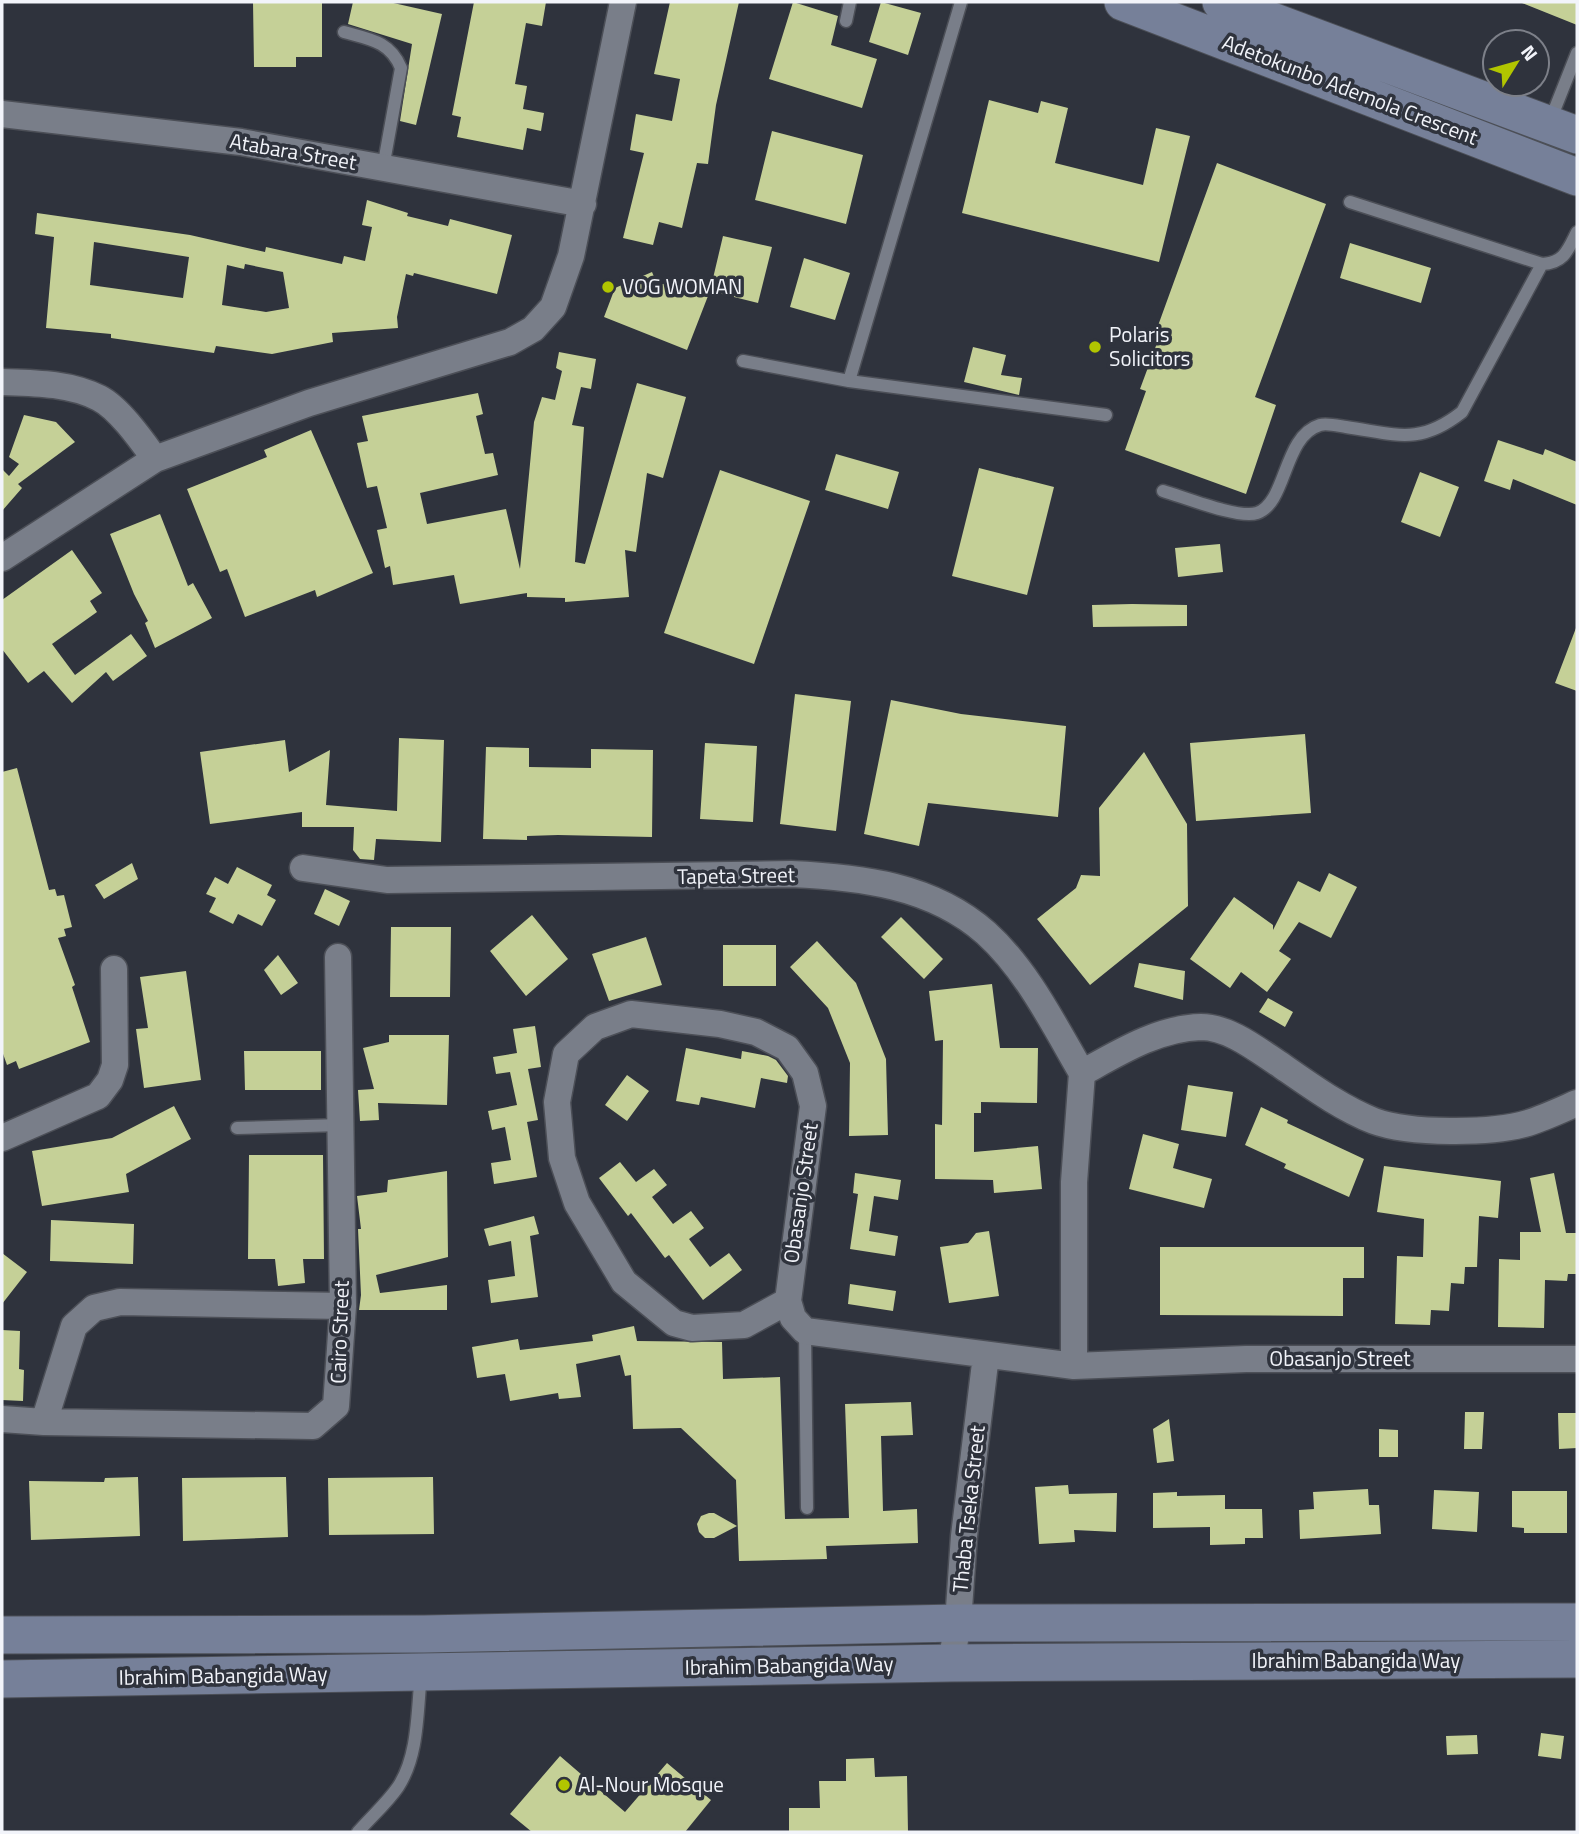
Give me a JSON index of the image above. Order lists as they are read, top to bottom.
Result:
{
  "streets": {
    "main road": ["Adetokunbo Ademola Crescent", "Ibrahim Babangida Way"],
    "street": [
      "Atabara Street",
      "Tapeta Street",
      "Obasanjo Street",
      "Cairo Street",
      "Thaba Tseka Street"
    ]
  },
  "crossings": [
    ["Obasanjo Street", "Thaba Tseka Street"],
    ["Thaba Tseka Street", "Ibrahim Babangida Way"]
  ],
  "places": ["VOG WOMAN", "Polaris Solicitors", "Al-Nour Mosque"],
  "north": "top right"
}
